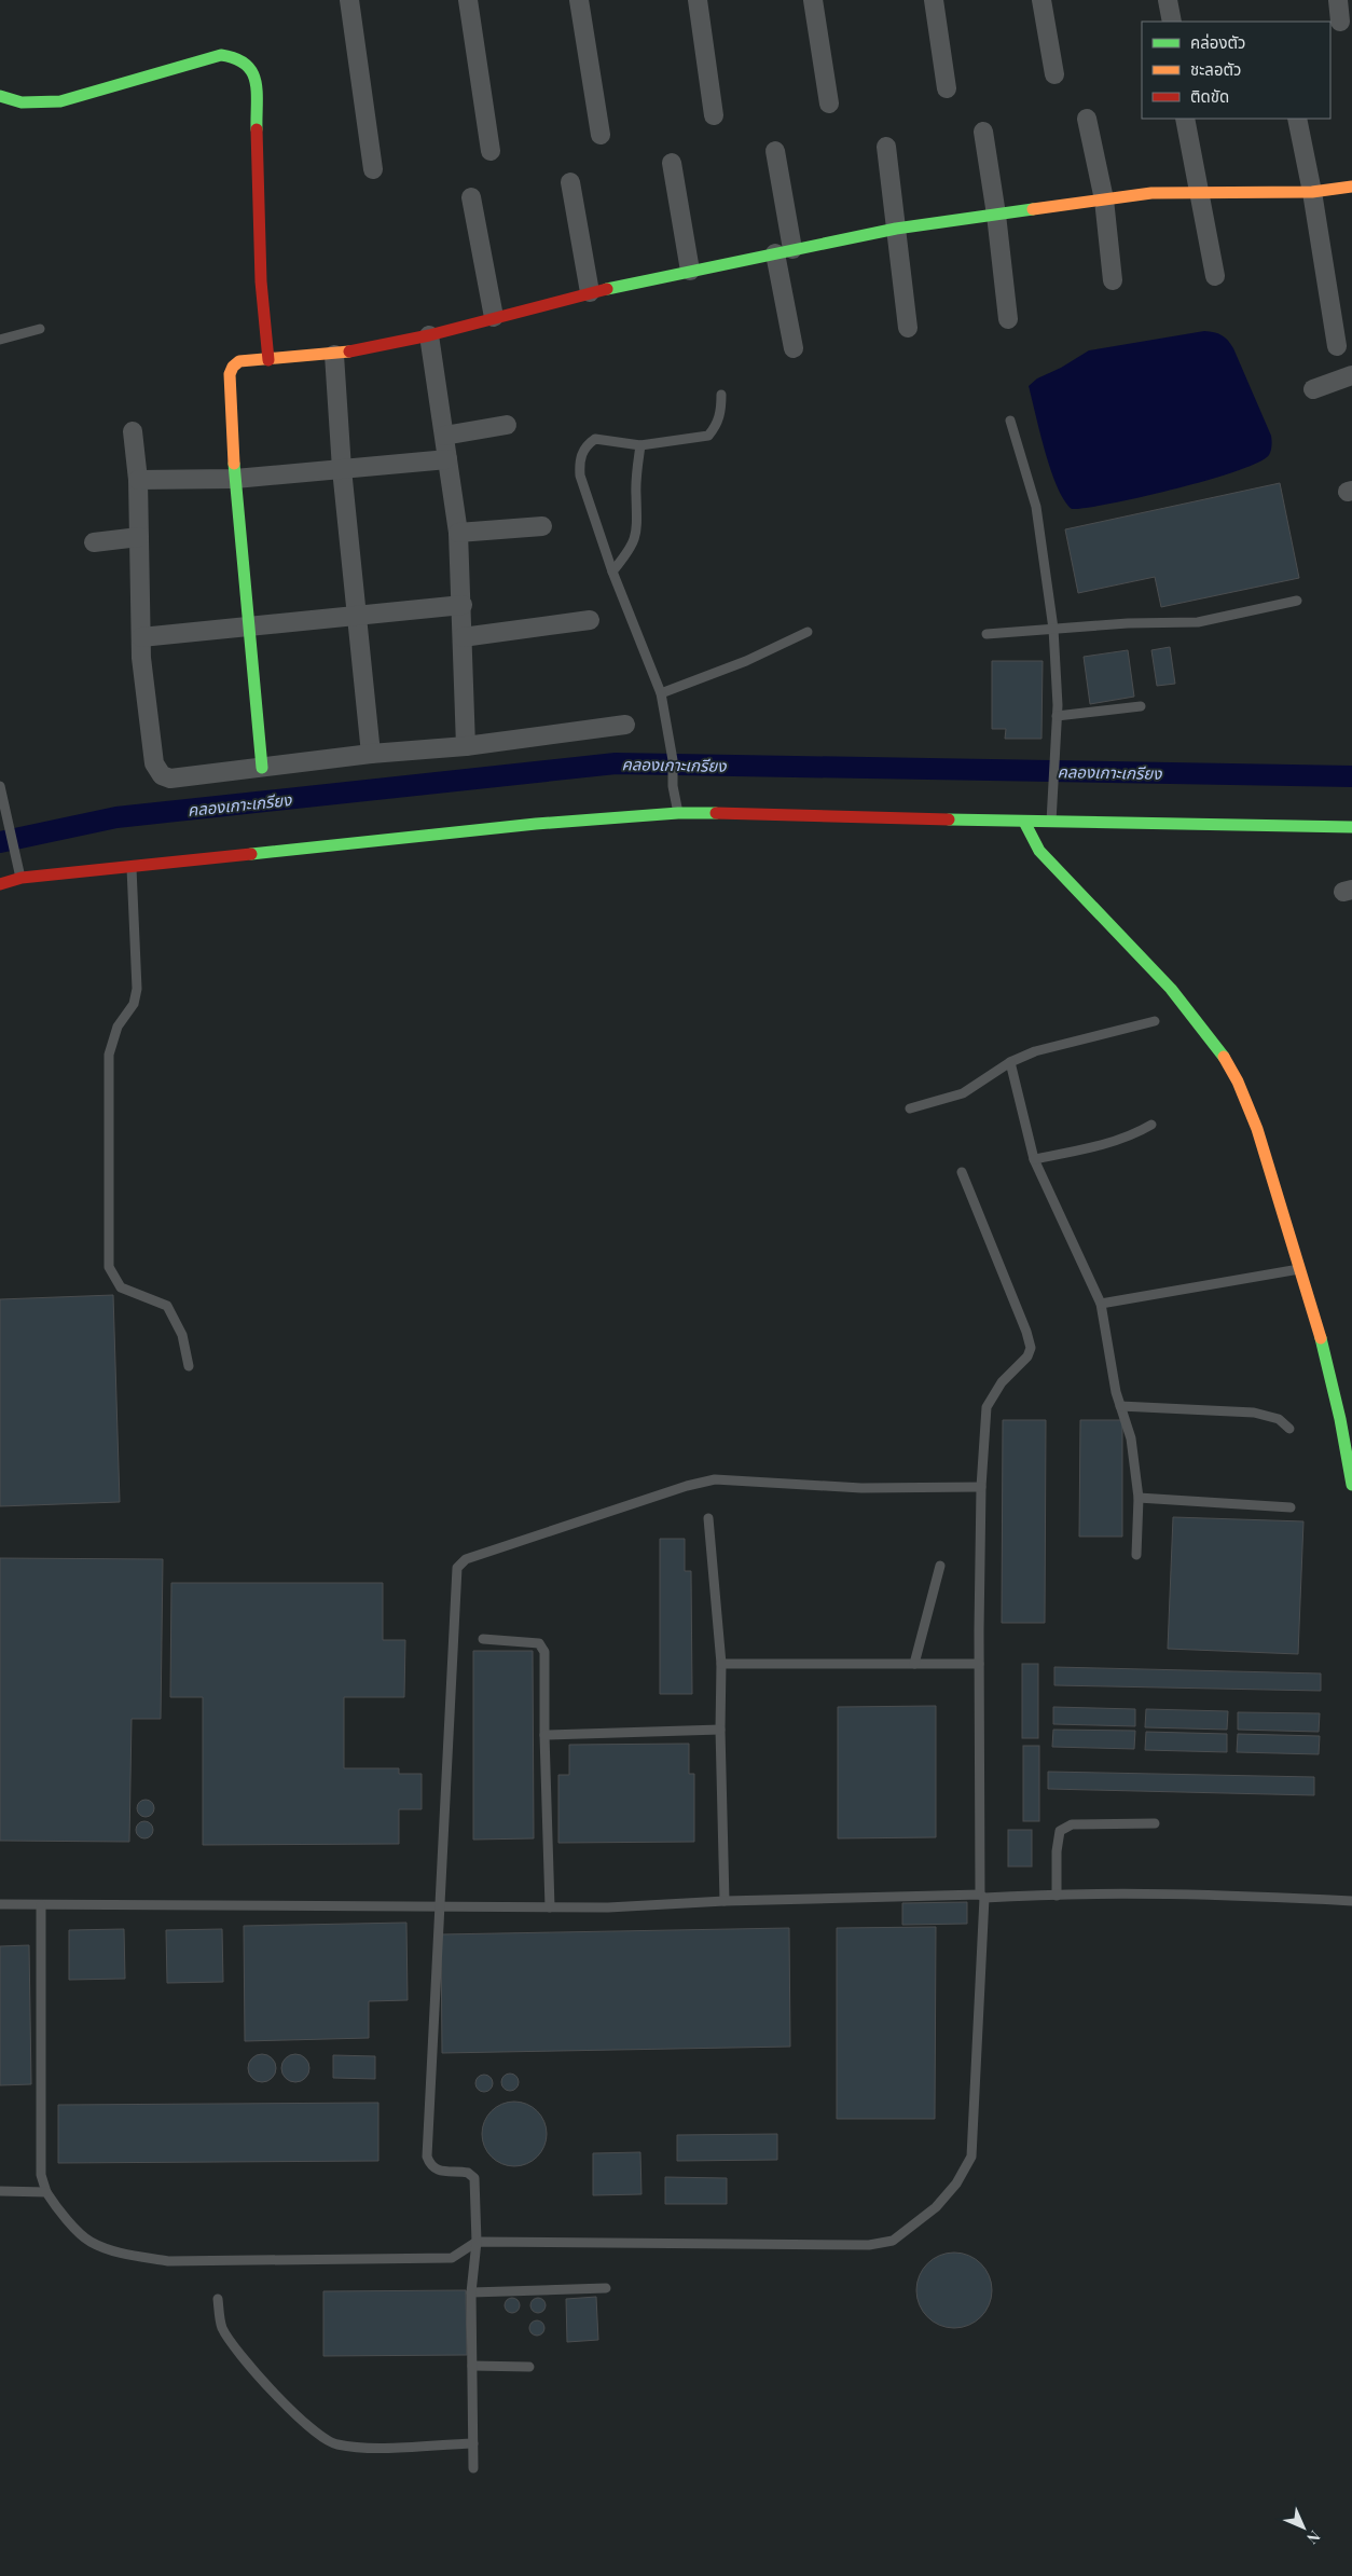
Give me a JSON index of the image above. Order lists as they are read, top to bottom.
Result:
{
  "water": ["คลองเกาะเกรียง"],
  "legend": ["คล่องตัว", "ชะลอตัว", "ติดขัด"],
  "north": "bottom right"
}
